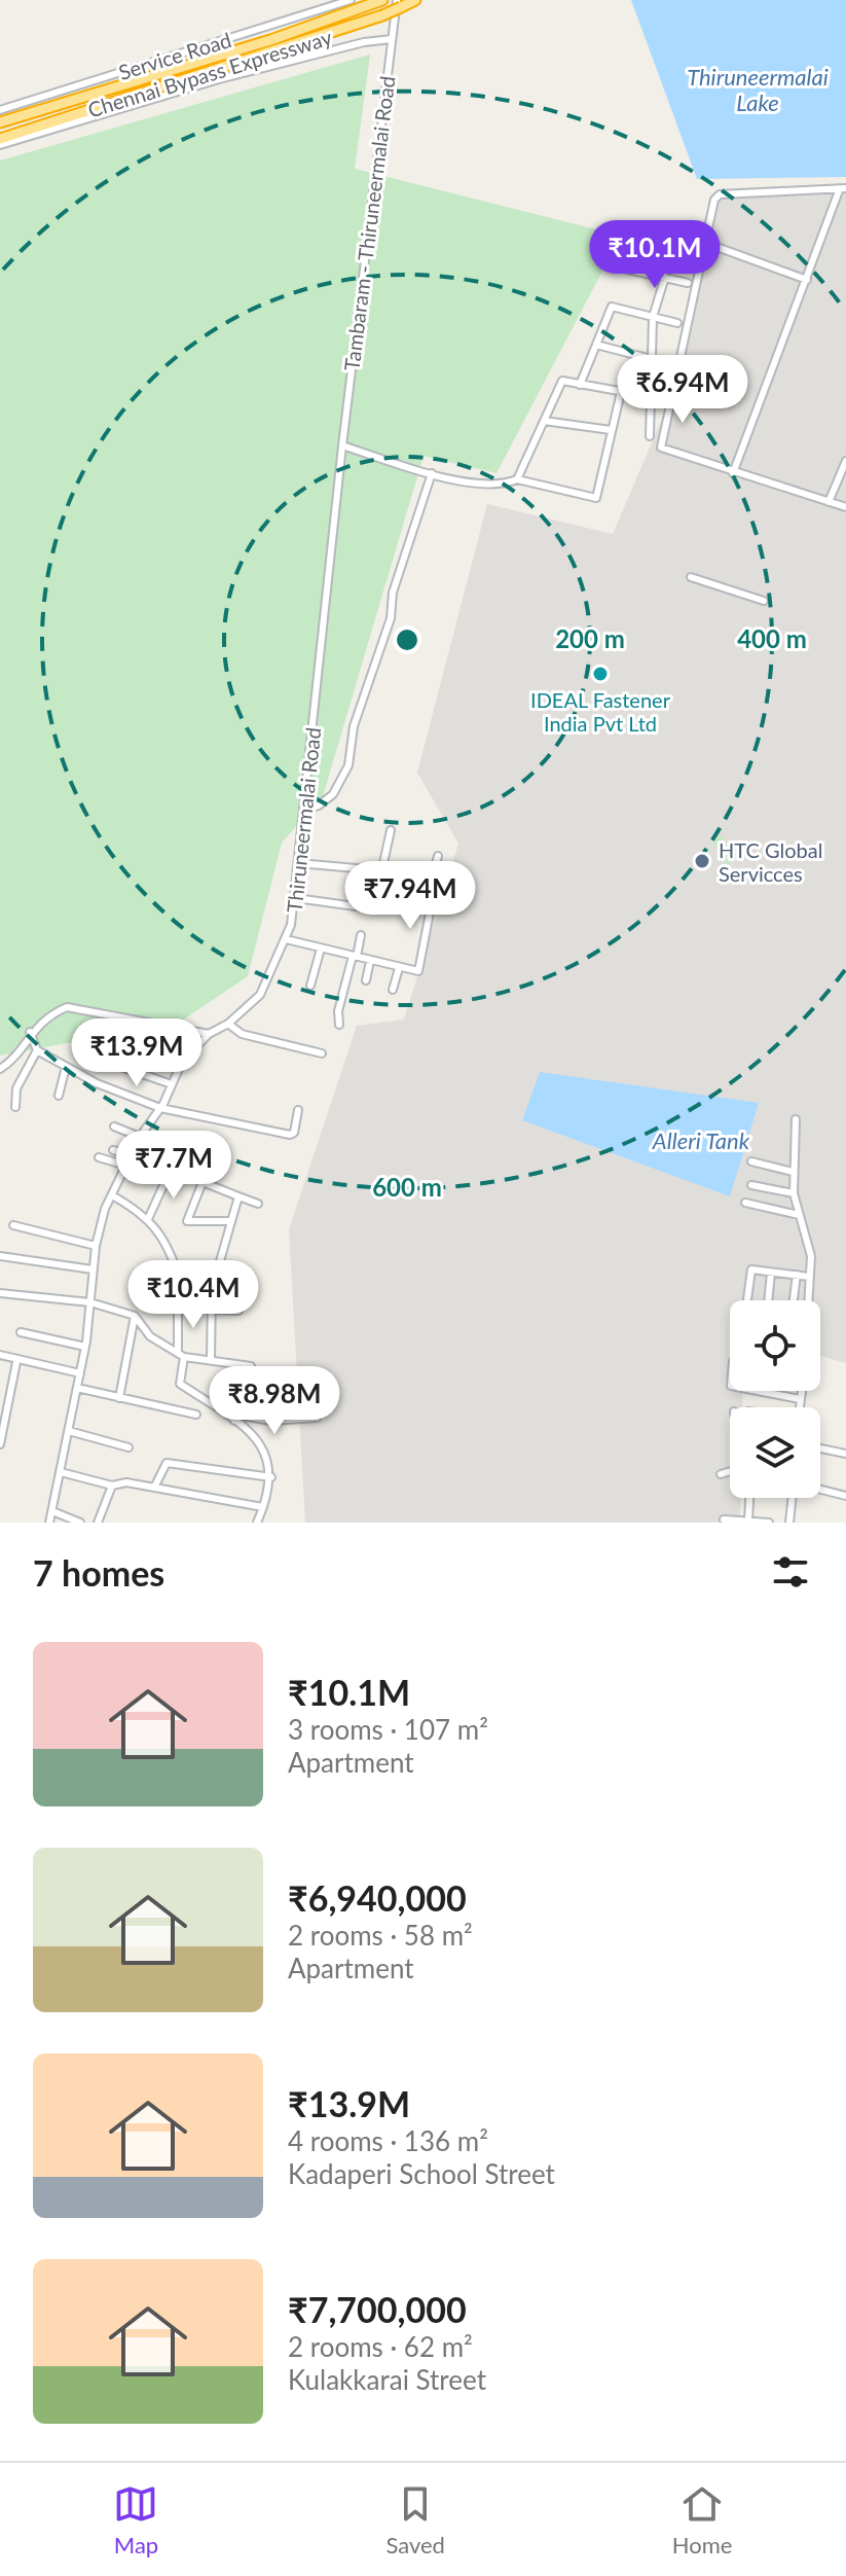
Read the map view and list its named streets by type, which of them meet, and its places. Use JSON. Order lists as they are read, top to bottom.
{
  "streets": {
    "highway": ["Chennai Bypass Expressway"],
    "street": ["Service Road", "Tambaram - Thiruneermalai Road", "Thiruneermalai Road"]
  },
  "crossings": [
    ["Chennai Bypass Expressway", "Tambaram - Thiruneermalai Road"],
    ["Tambaram - Thiruneermalai Road", "Thiruneermalai Road"]
  ],
  "water": ["Thiruneermalai Lake", "Alleri Tank"],
  "places": ["IDEAL Fastener India Pvt Ltd", "HTC Global Servicces"],
  "page": {
    "price": [
      "₹10.1M",
      "₹6.94M",
      "₹7.94M",
      "₹13.9M",
      "₹7.7M",
      "₹10.4M",
      "₹8.98M"
    ],
    "heading": "7 homes",
    "list": [
      {
        "name": "₹10.1M",
        "note": "3 rooms · 107 m² · Apartment"
      },
      {
        "name": "₹6,940,000",
        "note": "2 rooms · 58 m² · Apartment"
      },
      {
        "name": "₹13.9M",
        "note": "4 rooms · 136 m² · Kadaperi School Street"
      },
      {
        "name": "₹7,700,000",
        "note": "2 rooms · 62 m² · Kulakkarai Street"
      }
    ],
    "tabs": ["Map", "Saved", "Home"]
  },
  "rings": ["200 m", "400 m", "600 m"]
}
